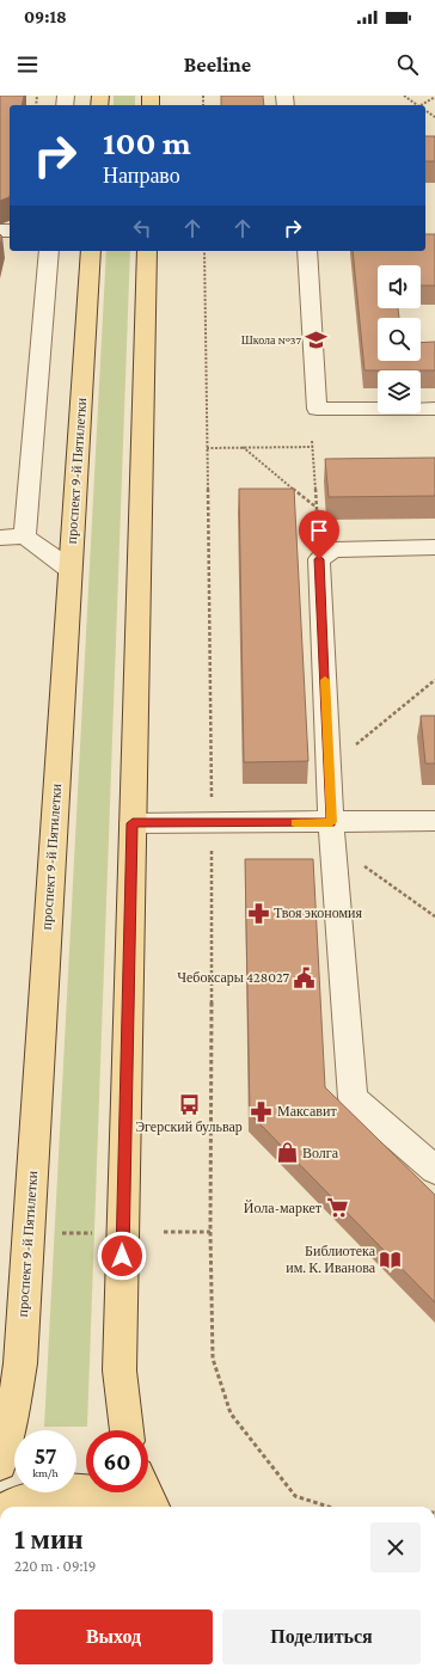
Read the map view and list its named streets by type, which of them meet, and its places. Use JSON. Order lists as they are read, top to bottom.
{
  "streets": {
    "main road": ["проспект 9-й Пятилетки"]
  },
  "places": {
    "school or university": ["Школа №37"],
    "pharmacy": ["Твоя экономия", "Максавит"],
    "public building": ["Чебоксары 428027"],
    "bus stop": ["Эгерский бульвар"],
    "shop": ["Волга"],
    "supermarket": ["Йола-маркет"],
    "library": ["Библиотека им. К. Иванова"]
  },
  "page": {
    "status": "09:18",
    "header": "Beeline",
    "turn": ["100 m", "Направо"],
    "speed": "57 km/h",
    "limit": "60",
    "heading": ["1 мин", "220 m · 09:19"],
    "buttons": ["Выход", "Поделиться"]
  }
}
